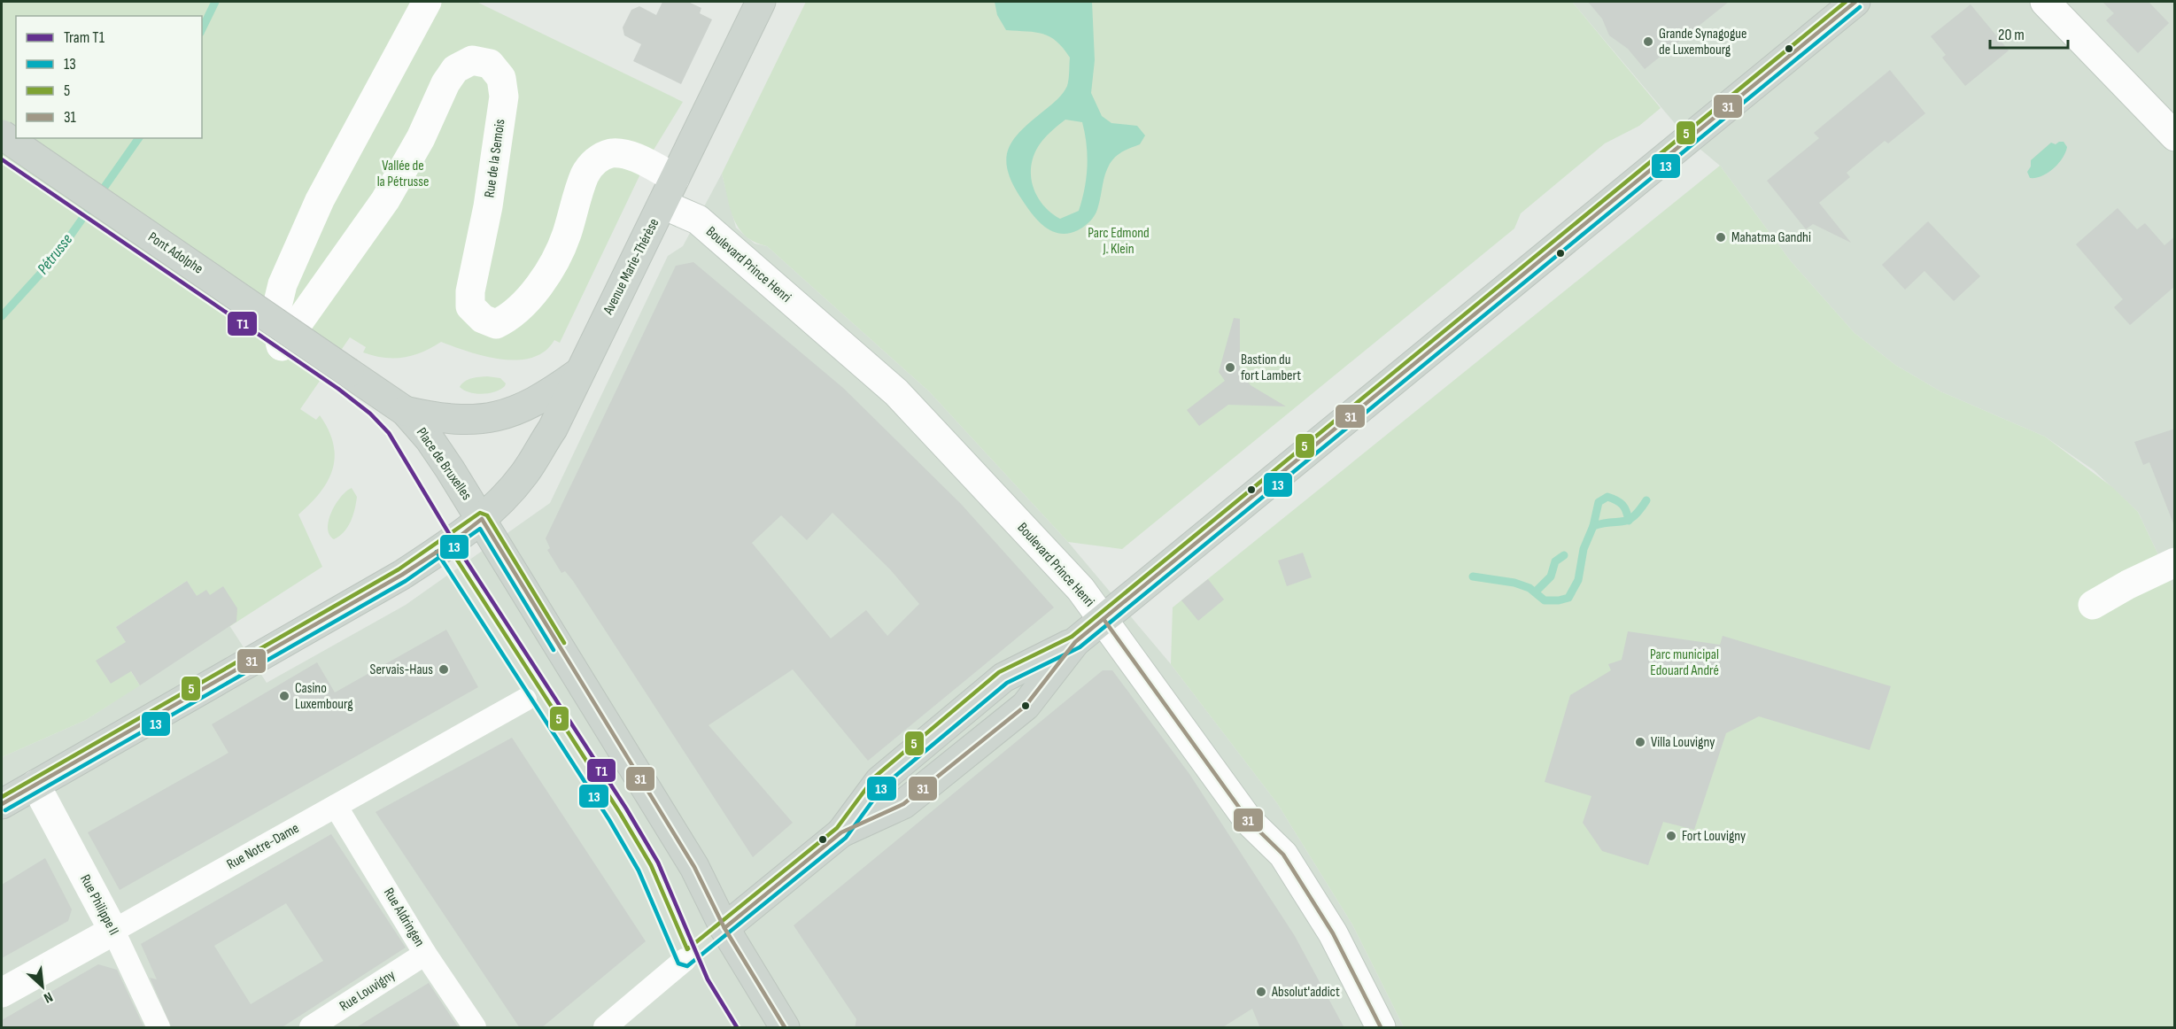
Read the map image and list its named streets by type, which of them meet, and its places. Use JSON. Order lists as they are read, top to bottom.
{
  "streets": {
    "main road": ["Pont Adolphe", "Avenue Marie-Thérèse", "Place de Bruxelles"],
    "street": [
      "Rue de la Semois",
      "Boulevard Prince Henri",
      "Rue Notre-Dame",
      "Rue Philippe II",
      "Rue Aldringen",
      "Rue Louvigny"
    ]
  },
  "crossings": [
    ["Rue de la Semois", "Avenue Marie-Thérèse"],
    ["Pont Adolphe", "Place de Bruxelles"],
    ["Boulevard Prince Henri", "Avenue Marie-Thérèse"],
    ["Avenue Marie-Thérèse", "Place de Bruxelles"],
    ["Avenue Marie-Thérèse", "Rue Philippe II"],
    ["Rue Notre-Dame", "Rue Philippe II"],
    ["Rue Notre-Dame", "Rue Aldringen"],
    ["Rue Aldringen", "Rue Louvigny"]
  ],
  "water": ["Pétrusse"],
  "parks": ["Vallée de la Pétrusse", "Parc Edmond J. Klein", "Parc municipal Edouard André"],
  "places": [
    "Grande Synagogue de Luxembourg",
    "Mahatma Gandhi",
    "Bastion du fort Lambert",
    "Servais-Haus",
    "Casino Luxembourg",
    "Villa Louvigny",
    "Fort Louvigny",
    "Absolut'addict"
  ],
  "lines": [
    "transit line 5",
    "transit line 31",
    "transit line 13",
    "tram line T1"
  ],
  "legend": [
    "Tram T1",
    "13",
    "5",
    "31"
  ],
  "scale_bar": "20 m",
  "north": "bottom right"
}
